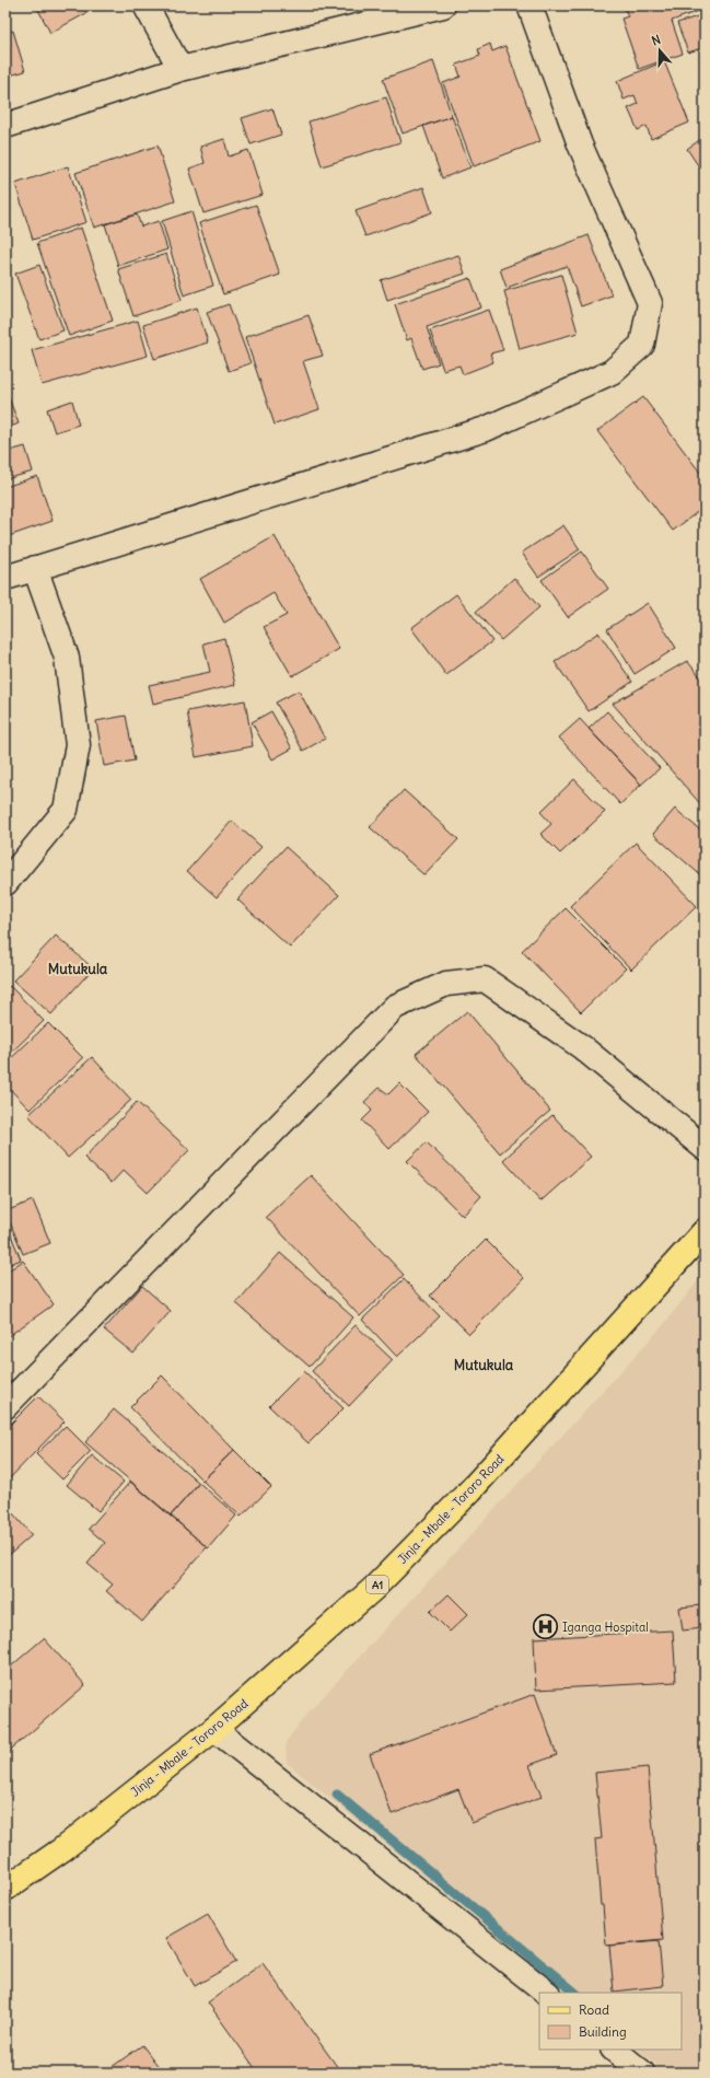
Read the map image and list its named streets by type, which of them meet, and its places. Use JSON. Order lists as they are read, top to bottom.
{
  "streets": {
    "main road": ["Jinja - Mbale - Tororo Road", "A1"]
  },
  "districts": ["Mutukula", "Mutukula"],
  "places": {
    "hospital": ["Iganga Hospital"]
  },
  "legend": ["Road", "Building"],
  "north": "top"
}
